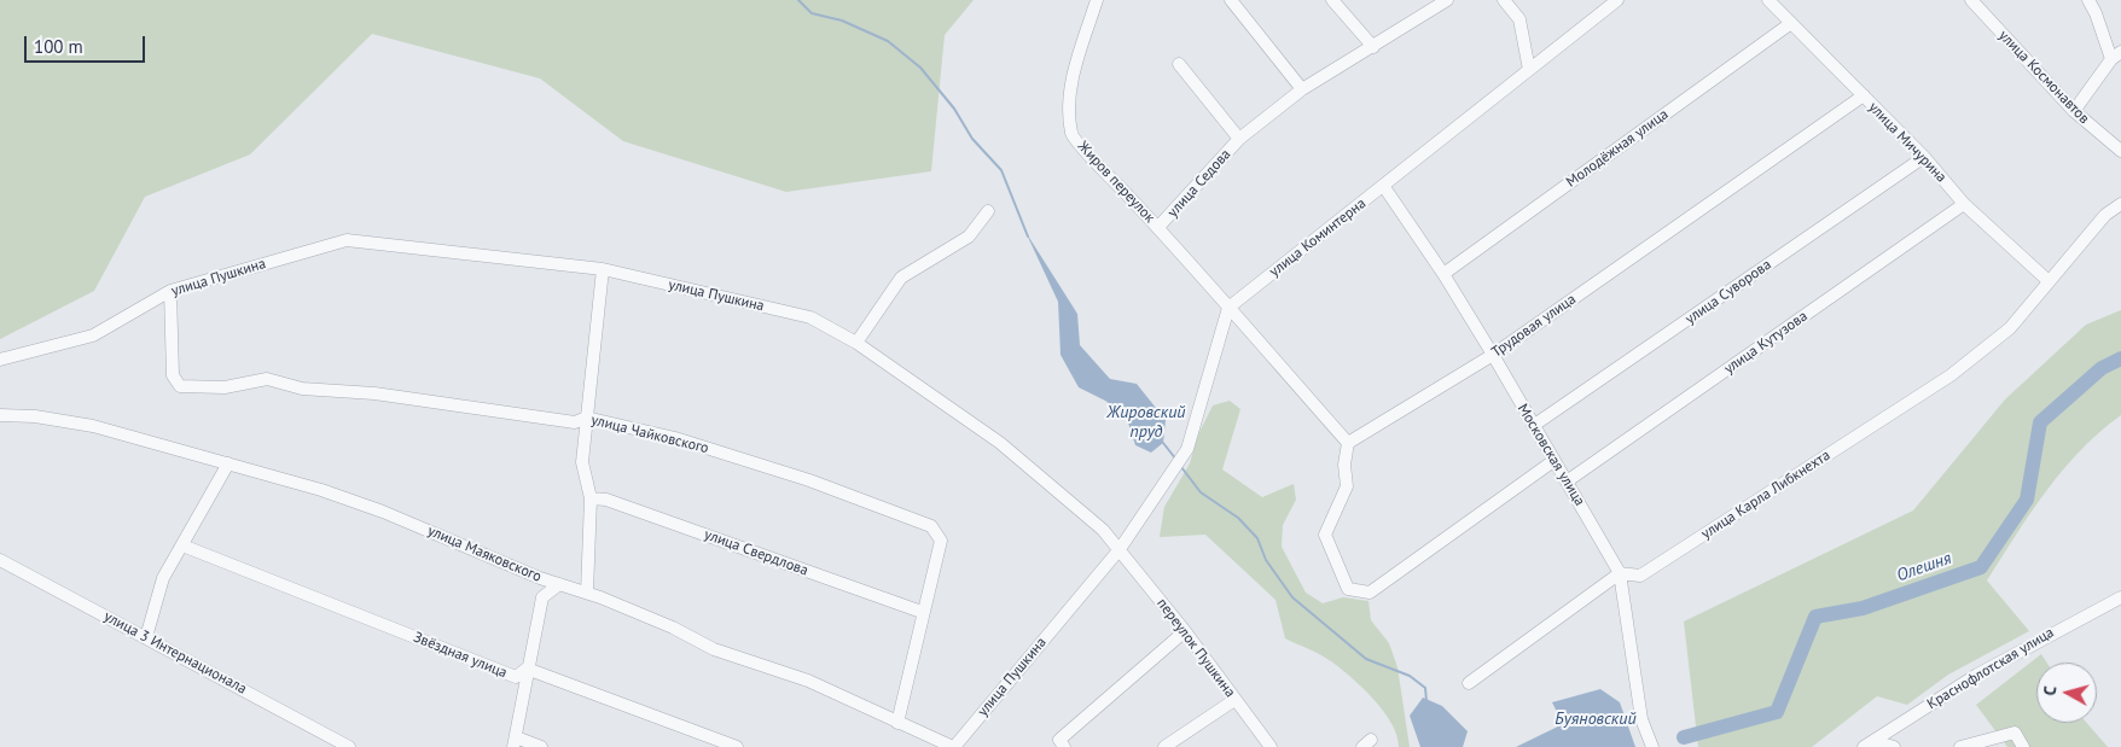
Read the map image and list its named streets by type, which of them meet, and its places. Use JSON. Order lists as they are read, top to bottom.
{
  "streets": {
    "street": [
      "улица Космонавтов",
      "улица Мичурина",
      "Молодёжная улица",
      "Жиров переулок",
      "улица Седова",
      "улица Коминтерна",
      "улица Пушкина",
      "улица Суворова",
      "Трудовая улица",
      "улица Кутузова",
      "улица Чайковского",
      "Московская улица",
      "улица Карла Либкнехта",
      "улица Свердлова",
      "улица Маяковского",
      "переулок Пушкина",
      "улица 3 Интернационала",
      "Звёздная улица",
      "Краснофлотская улица"
    ]
  },
  "crossings": [
    ["улица Мичурина", "Молодёжная улица"],
    ["улица Мичурина", "улица Суворова"],
    ["улица Мичурина", "Трудовая улица"],
    ["улица Мичурина", "улица Кутузова"],
    ["улица Мичурина", "улица Карла Либкнехта"],
    ["Молодёжная улица", "Московская улица"],
    ["Жиров переулок", "улица Седова"],
    ["Жиров переулок", "улица Коминтерна"],
    ["улица Коминтерна", "Московская улица"],
    ["улица Пушкина", "улица Чайковского"],
    ["улица Пушкина", "улица Маяковского"],
    ["улица Пушкина", "переулок Пушкина"],
    ["улица Суворова", "Московская улица"],
    ["Трудовая улица", "Московская улица"],
    ["улица Кутузова", "Московская улица"],
    ["улица Чайковского", "улица Свердлова"],
    ["улица Чайковского", "улица Маяковского"]
  ],
  "water": ["Жировский пруд", "Олешня", "Буяновский"],
  "scale_bar": "100 m",
  "north": "left"
}
